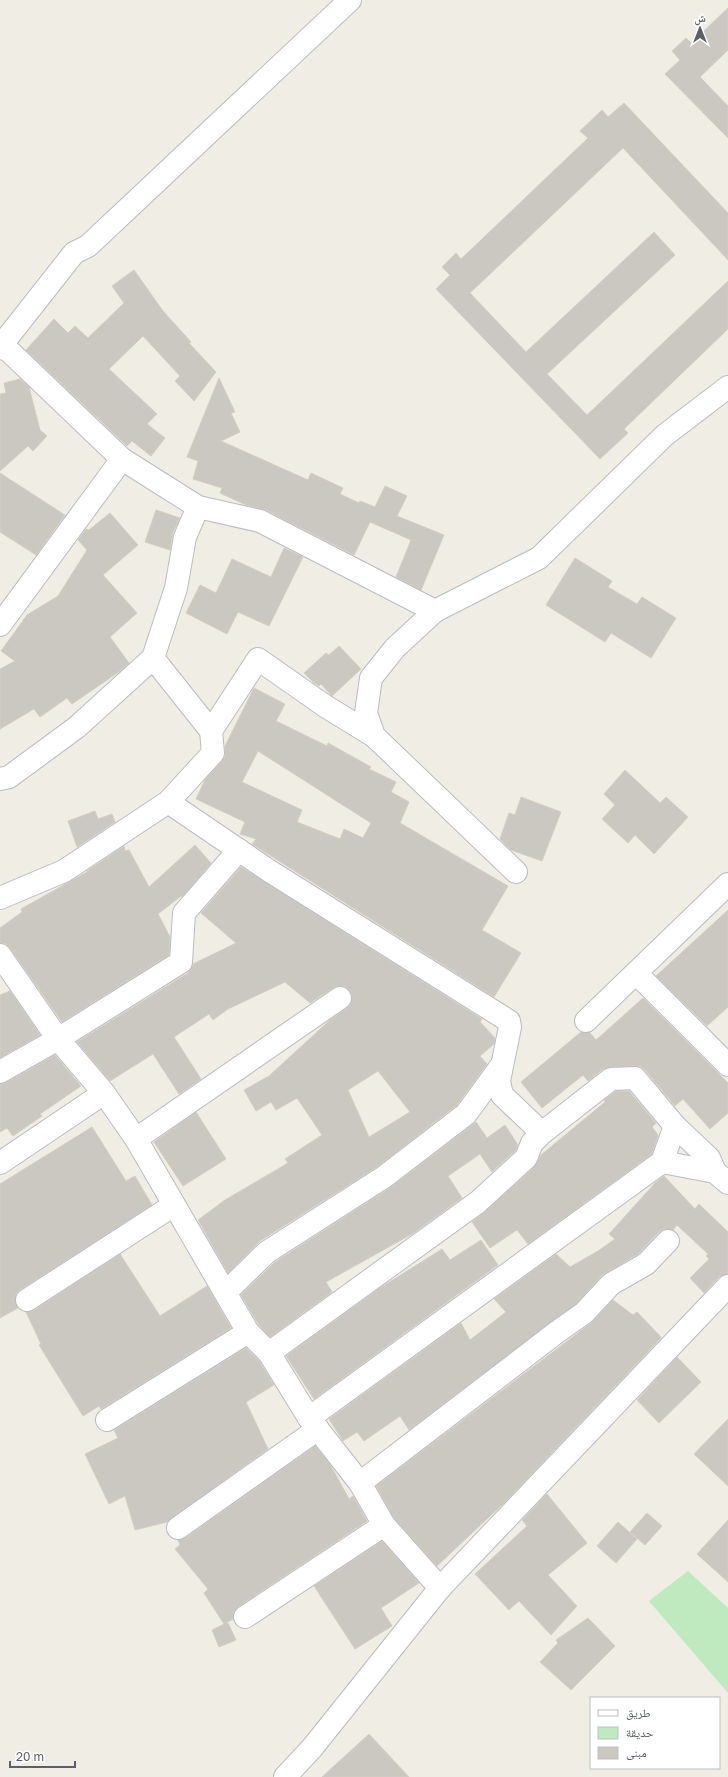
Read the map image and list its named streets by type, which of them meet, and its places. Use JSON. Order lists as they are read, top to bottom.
{
  "legend": ["طريق", "حديقة", "مبنى"],
  "scale_bar": "20 m",
  "north": "top"
}
